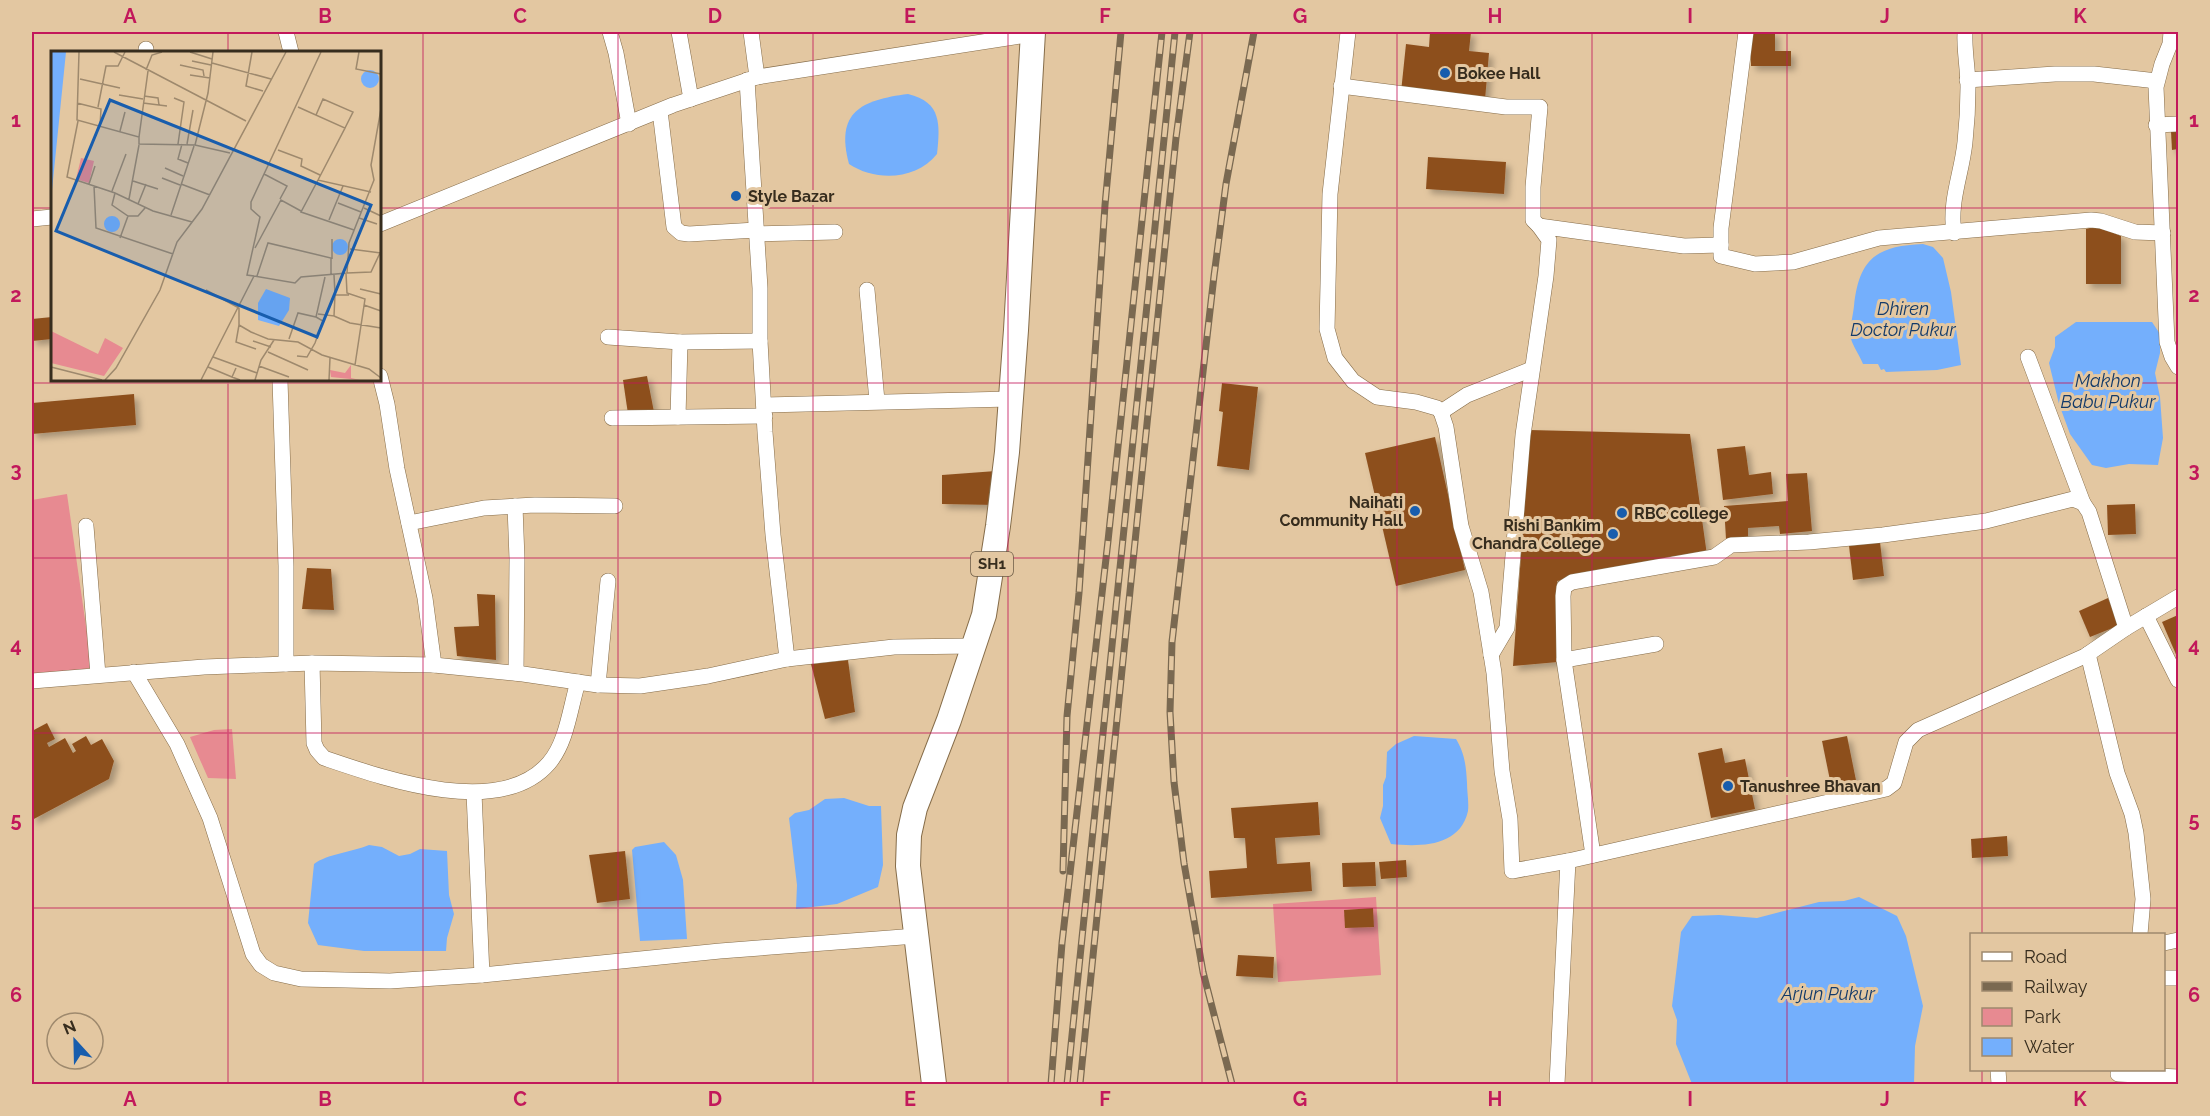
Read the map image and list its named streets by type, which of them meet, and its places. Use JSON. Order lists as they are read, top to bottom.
{
  "streets": {
    "main road": ["SH1"]
  },
  "water": ["Dhiren Doctor Pukur", "Makhon Babu Pukur", "Arjun Pukur"],
  "places": [
    "Bokee Hall",
    "Style Bazar",
    "Naihati Community Hall",
    "RBC college",
    "Rishi Bankim Chandra College",
    "Tanushree Bhavan"
  ],
  "legend": [
    "Road",
    "Railway",
    "Park",
    "Water"
  ],
  "north": "top",
  "grid": {
    "columns": [
      "A",
      "B",
      "C",
      "D",
      "E",
      "F",
      "G",
      "H",
      "I",
      "J",
      "K"
    ],
    "rows": [
      "1",
      "2",
      "3",
      "4",
      "5",
      "6"
    ]
  }
}
